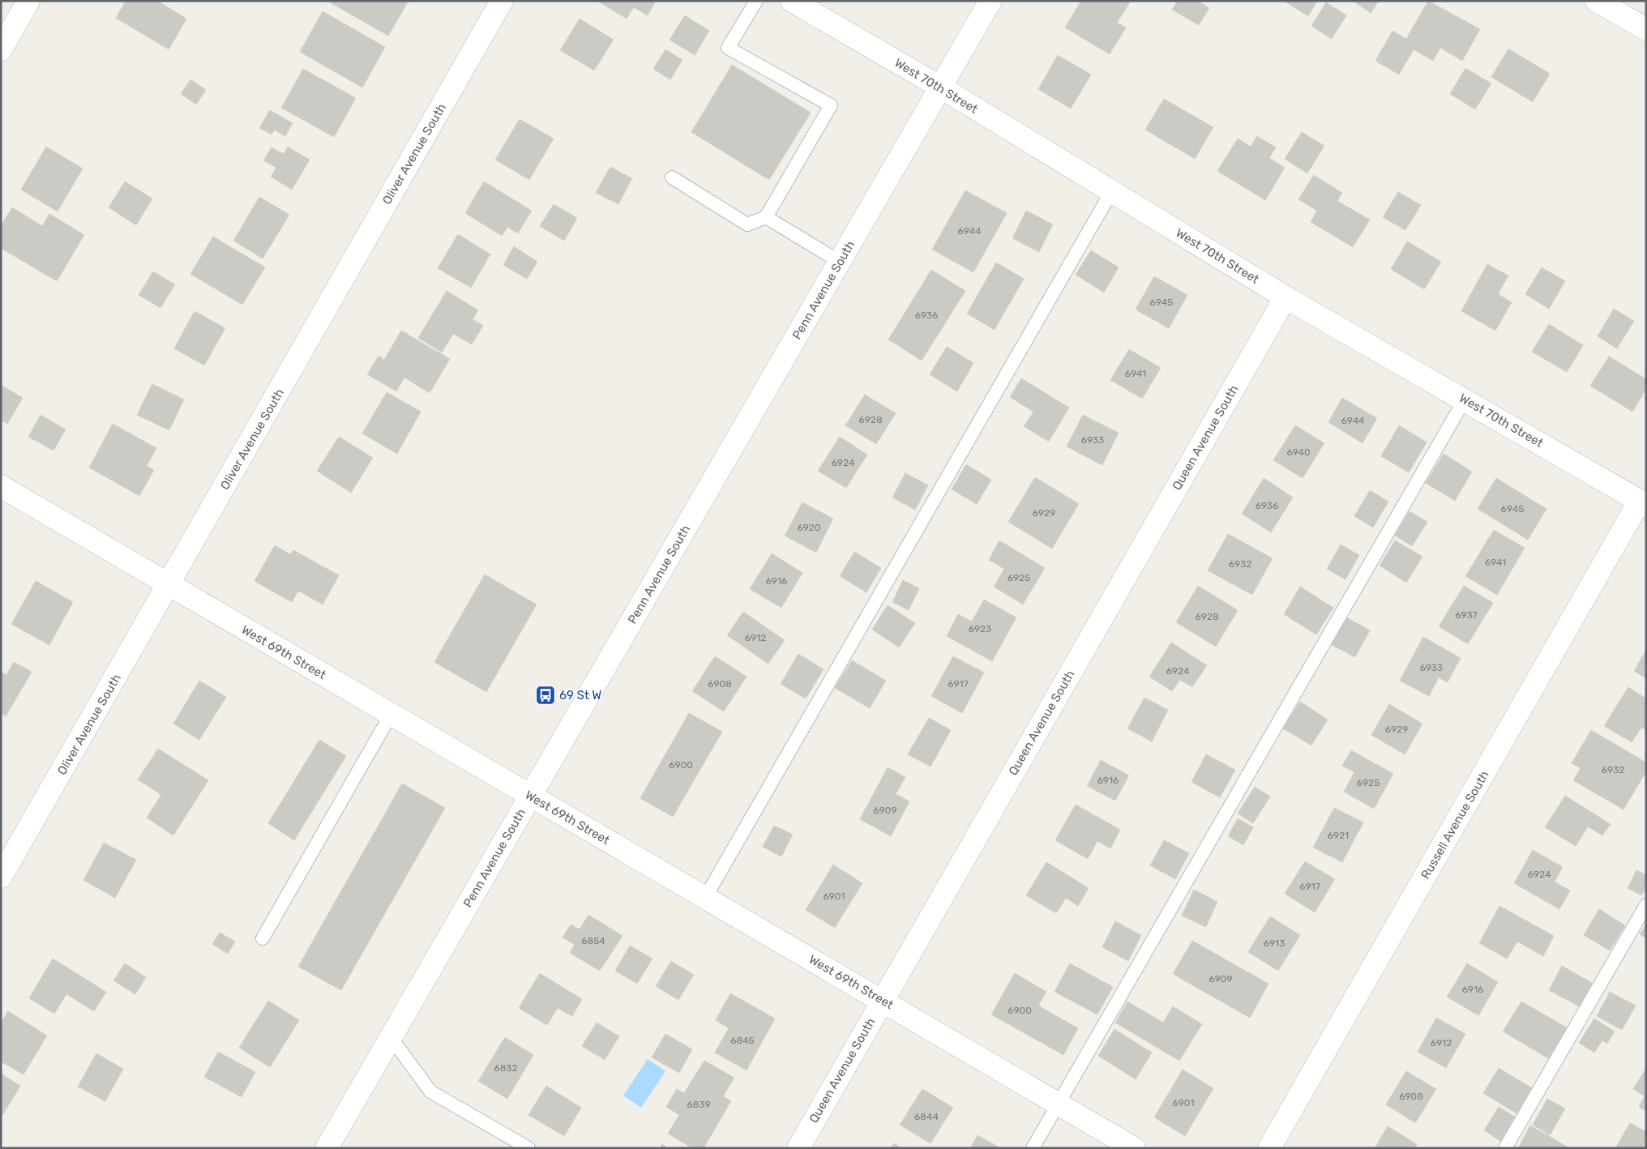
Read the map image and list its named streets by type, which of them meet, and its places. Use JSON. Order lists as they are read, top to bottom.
{
  "streets": {
    "street": [
      "West 70th Street",
      "Oliver Avenue South",
      "Penn Avenue South",
      "Queen Avenue South",
      "West 69th Street",
      "Russell Avenue South"
    ]
  },
  "crossings": [
    ["West 70th Street", "Penn Avenue South"],
    ["West 70th Street", "Queen Avenue South"],
    ["West 70th Street", "Russell Avenue South"],
    ["Oliver Avenue South", "West 69th Street"],
    ["Penn Avenue South", "West 69th Street"],
    ["Queen Avenue South", "West 69th Street"]
  ],
  "places": {
    "bus stop": ["69 St W"]
  },
  "house_numbers": [
    "6944",
    "6945",
    "6936",
    "6941",
    "6928",
    "6944",
    "6933",
    "6940",
    "6924",
    "6936",
    "6945",
    "6929",
    "6920",
    "6941",
    "6932",
    "6925",
    "6916",
    "6937",
    "6928",
    "6923",
    "6912",
    "6933",
    "6924",
    "6908",
    "6917",
    "6929",
    "6900",
    "6932",
    "6916",
    "6925",
    "6909",
    "6921",
    "6924",
    "6917",
    "6901",
    "6854",
    "6913",
    "6909",
    "6916",
    "6900",
    "6845",
    "6912",
    "6832",
    "6908",
    "6901",
    "6839",
    "6844"
  ]
}
